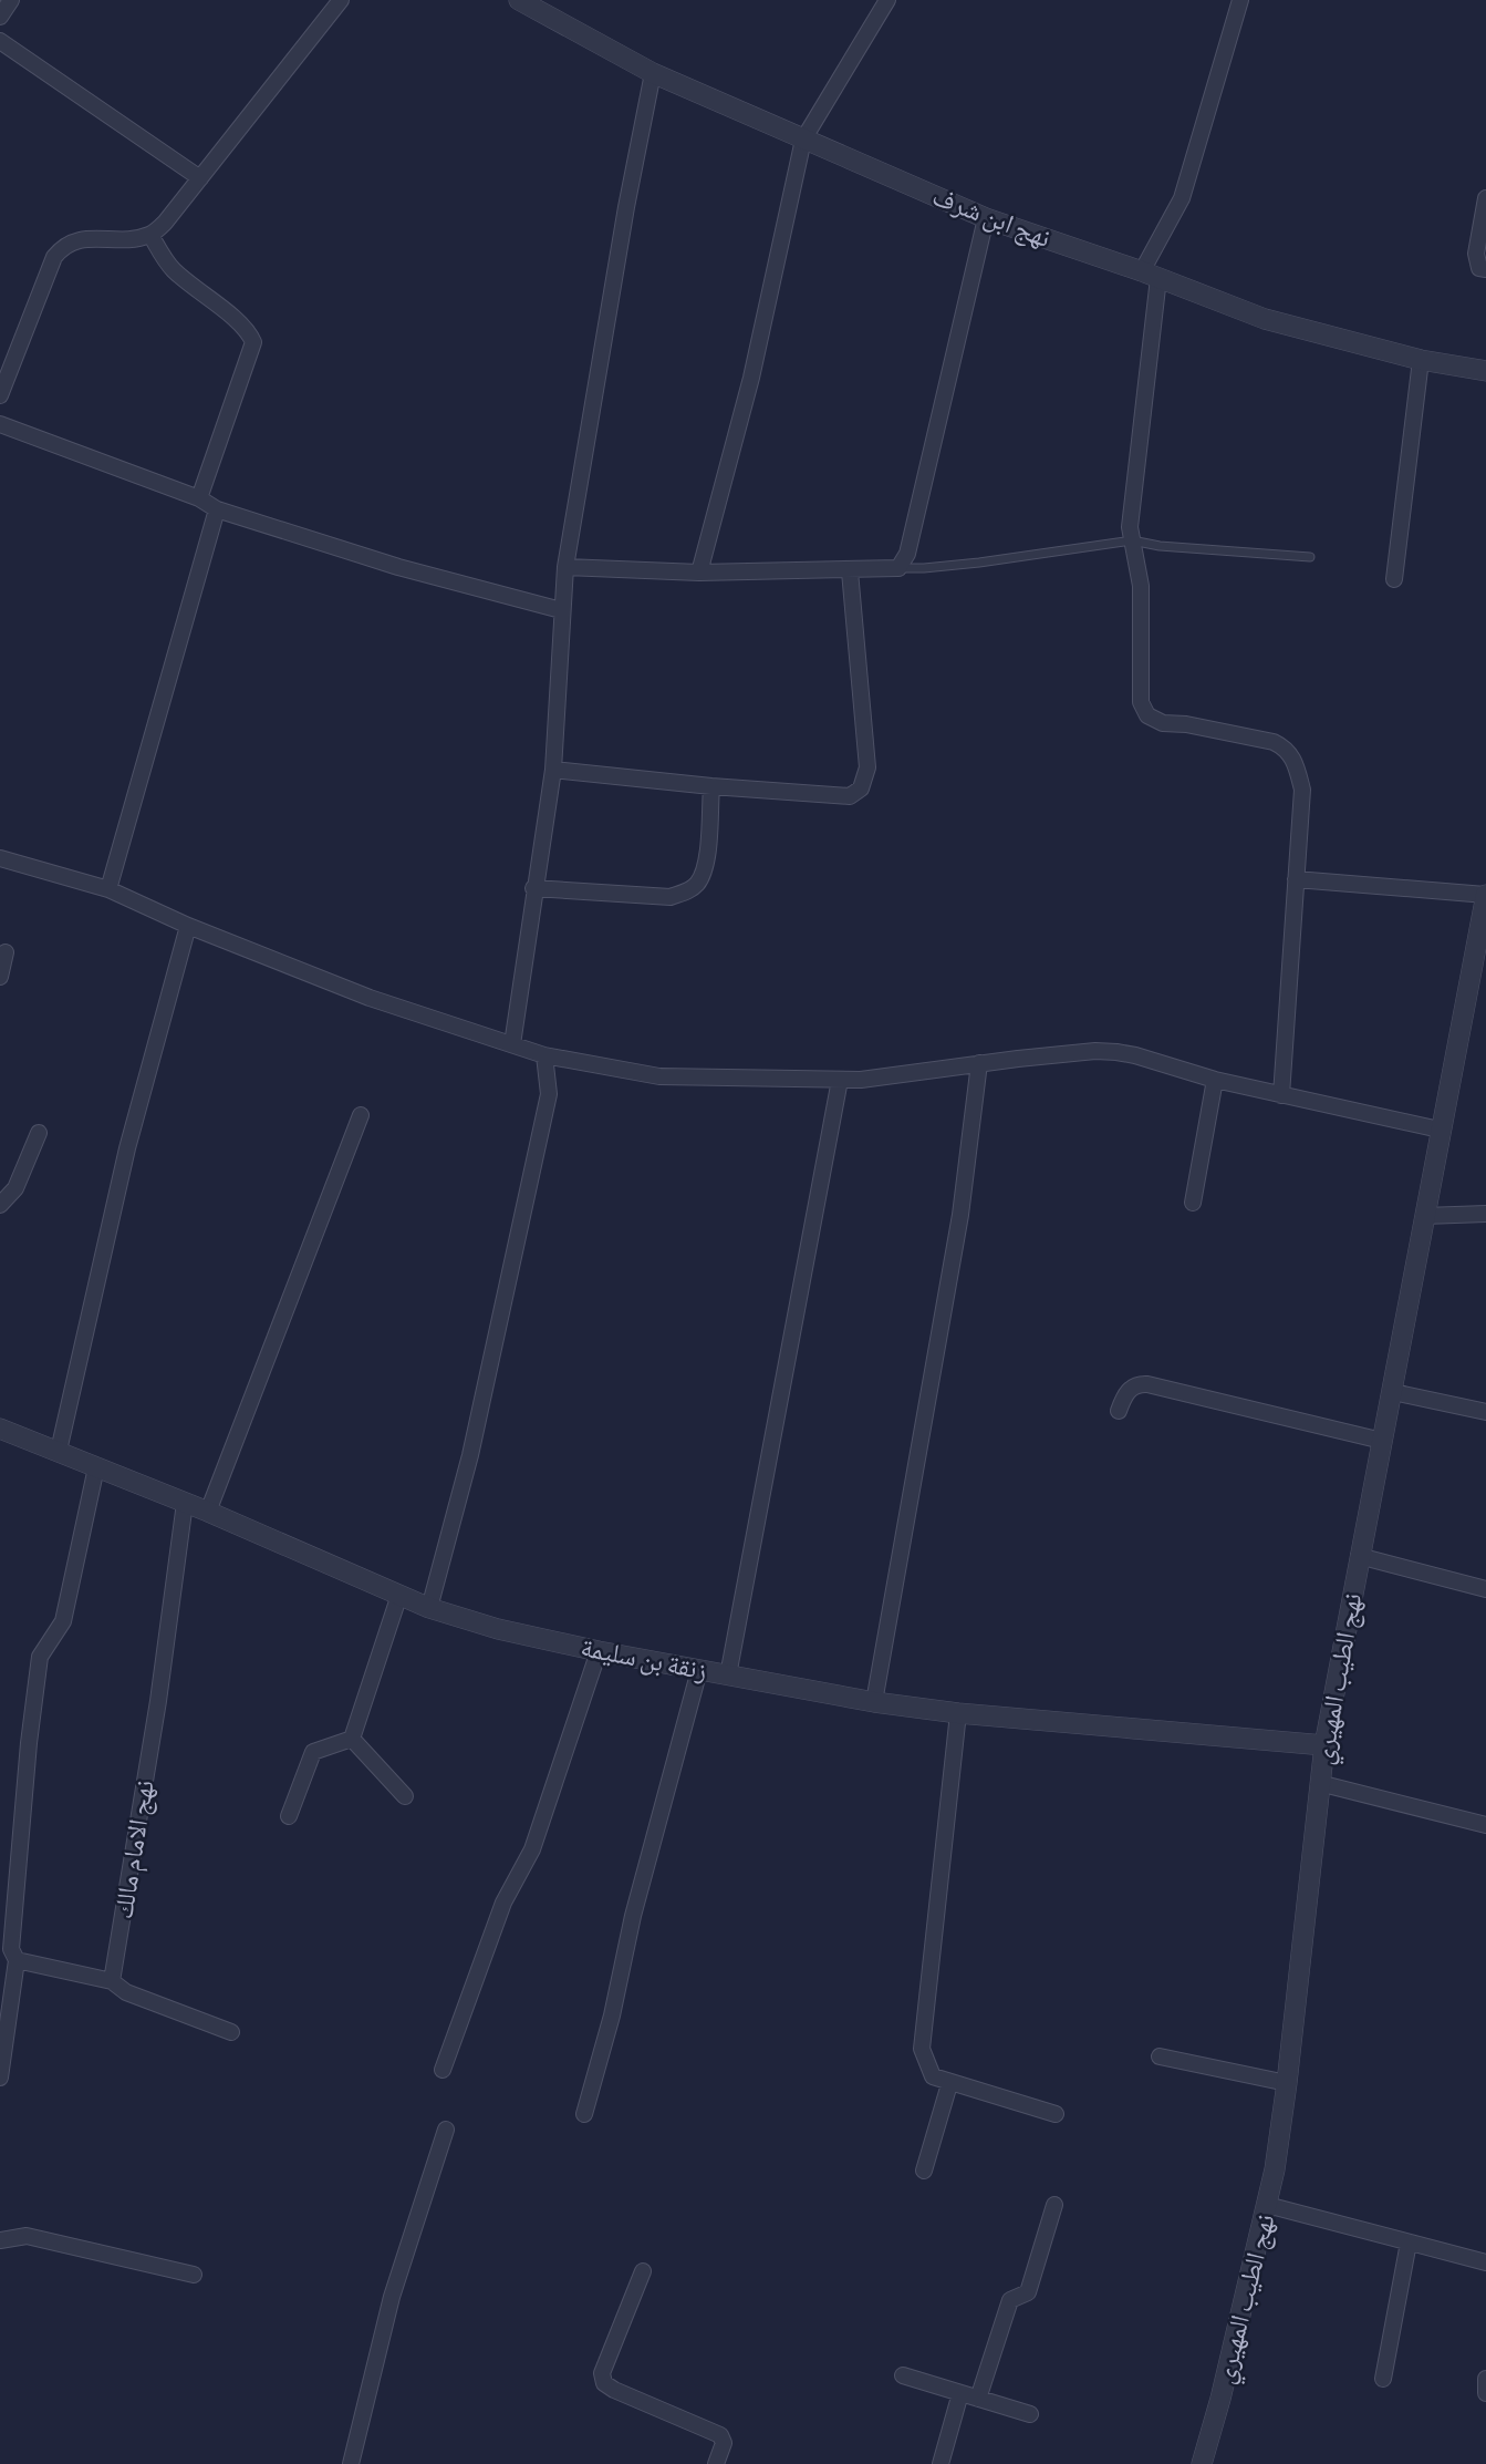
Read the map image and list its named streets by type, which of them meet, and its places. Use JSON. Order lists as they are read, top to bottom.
{
  "streets": {
    "street": [
      "نهج ابن شرف",
      "زنقة بن سليمة",
      "نهج الطيب المهيري",
      "نهج الامام مالك"
    ]
  },
  "crossings": [
    ["زنقة بن سليمة", "نهج الطيب المهيري"],
    ["زنقة بن سليمة", "نهج الامام مالك"]
  ]
}
